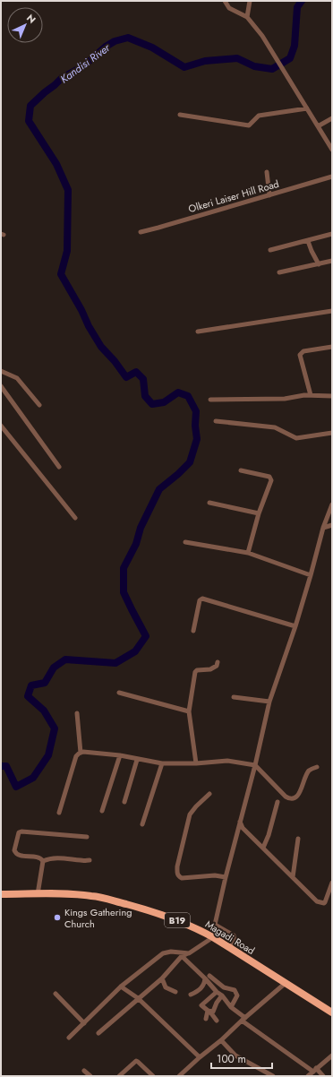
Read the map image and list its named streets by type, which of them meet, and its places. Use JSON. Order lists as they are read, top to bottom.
{
  "streets": {
    "highway": ["B19", "Magadi Road"],
    "street": ["Olkeri Laiser Hill Road"]
  },
  "water": ["Kandisi River"],
  "places": ["Kings Gathering Church"],
  "scale_bar": "100 m",
  "north": "top right"
}
